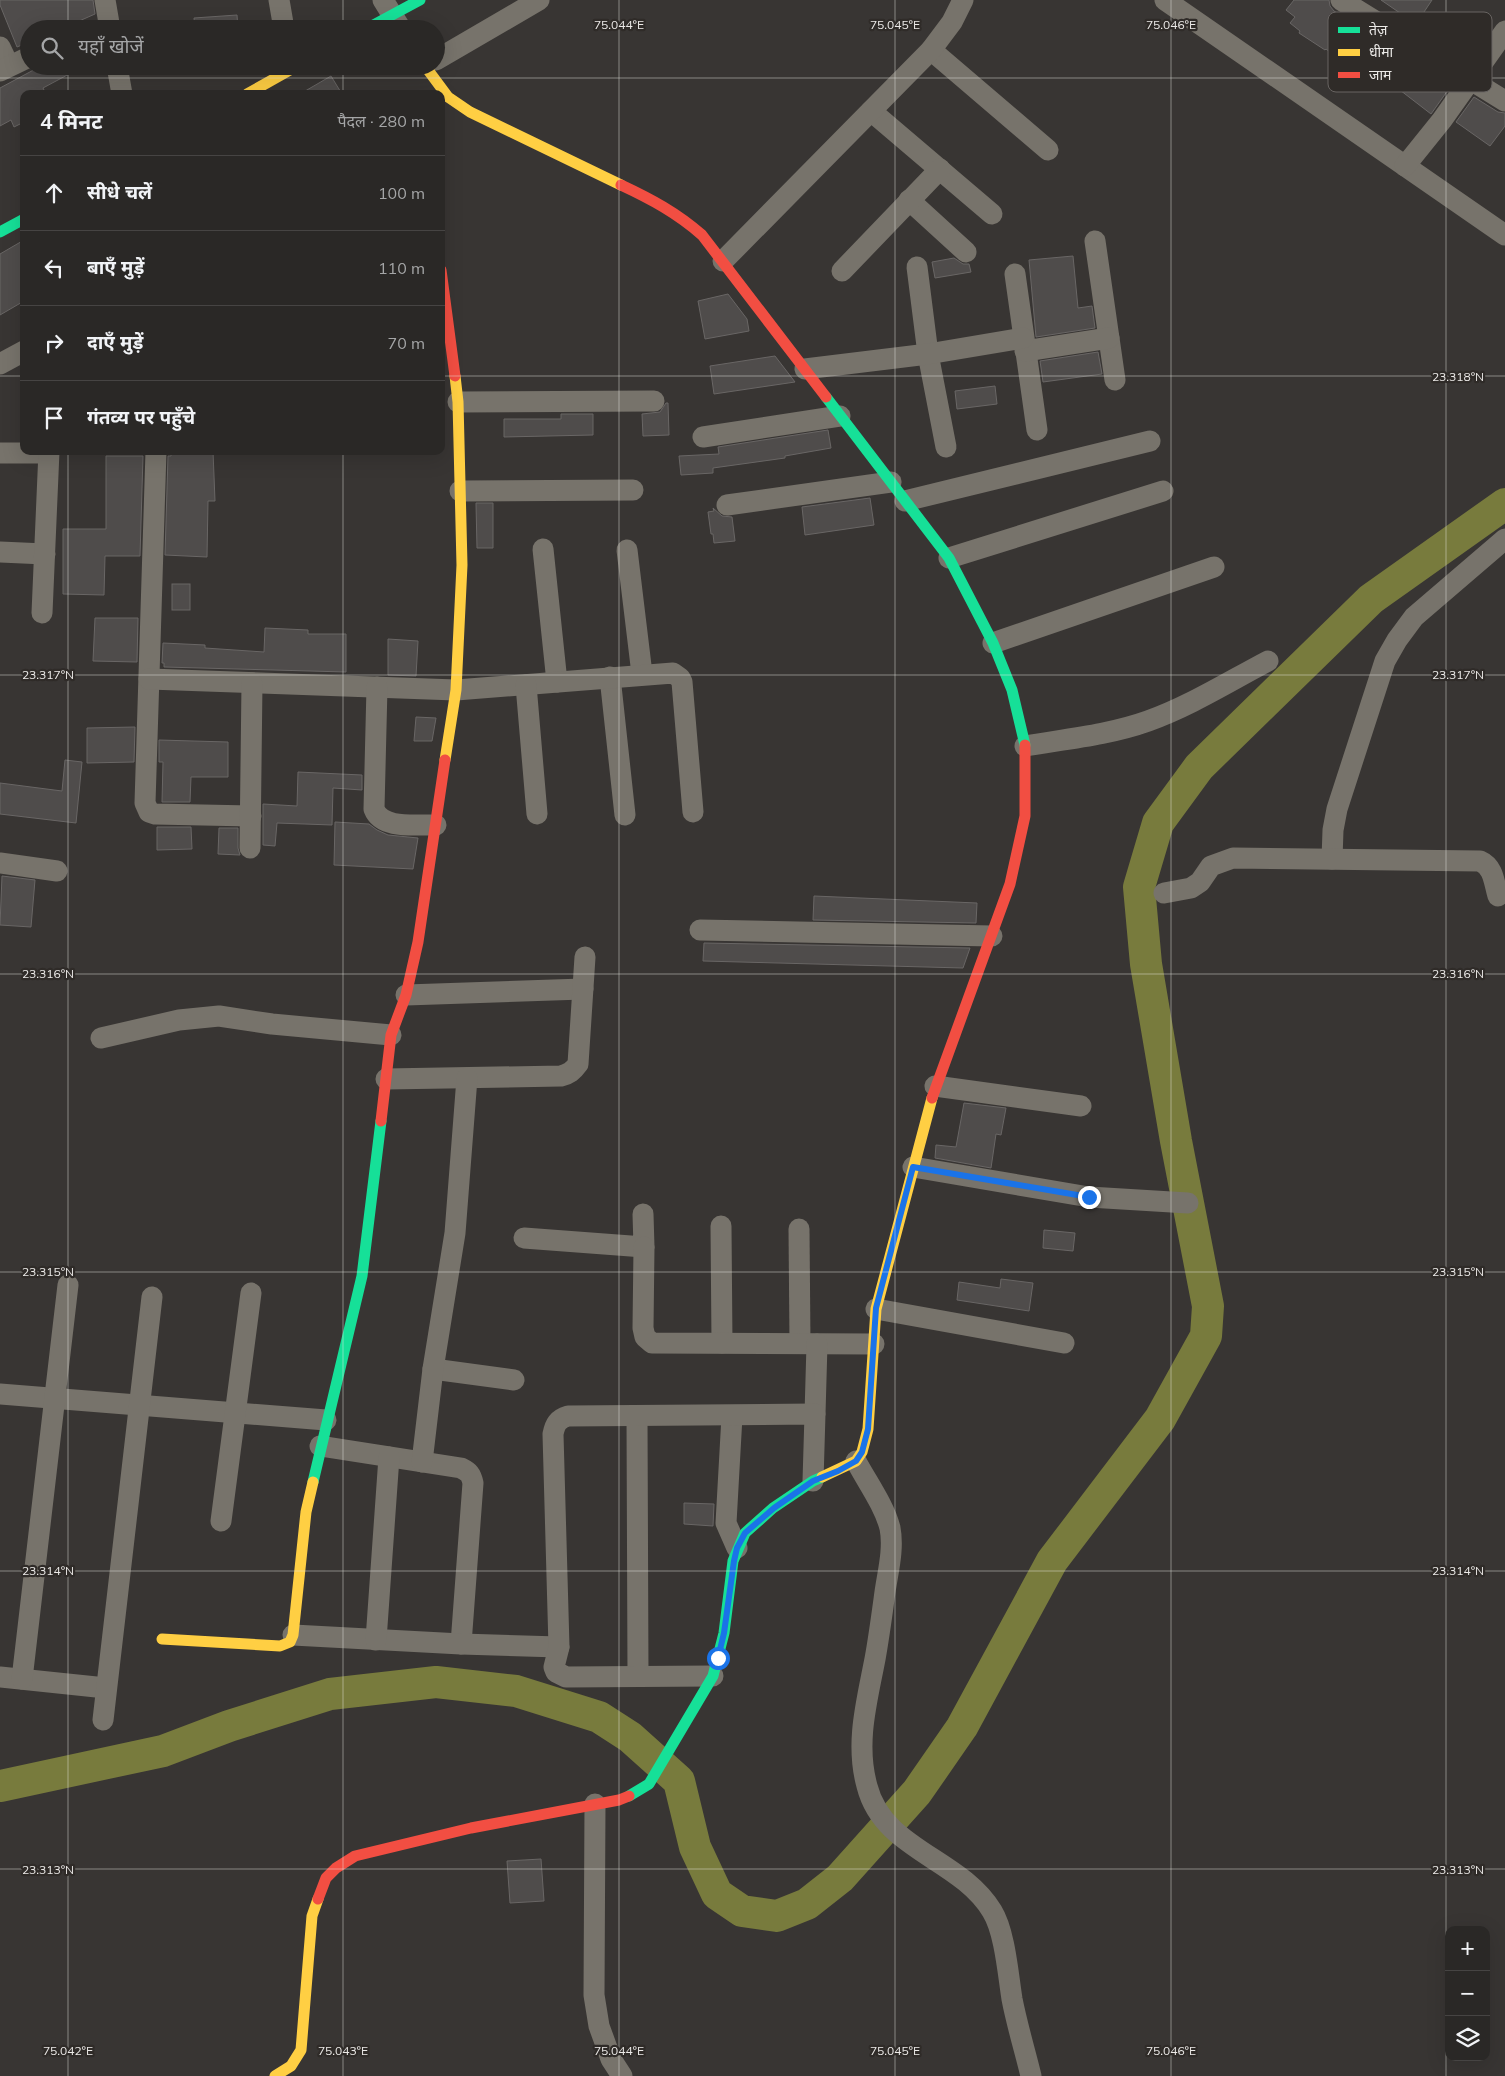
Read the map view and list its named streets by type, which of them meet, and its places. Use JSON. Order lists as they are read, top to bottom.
{
  "legend": ["तेज़", "धीमा", "जाम"],
  "page": {
    "search": "यहाँ खोजें",
    "heading": ["4 मिनट", "पैदल · 280 m"],
    "list": [
      ["सीधे चलें", "100 m"],
      ["बाएँ मुड़ें", "110 m"],
      ["दाएँ मुड़ें", "70 m"],
      "गंतव्य पर पहुँचे"
    ],
    "map_buttons": ["+", "−"]
  },
  "coordinates": [
    "75.044°E",
    "75.045°E",
    "75.046°E",
    "23.318°N",
    "23.317°N",
    "23.316°N",
    "23.315°N",
    "23.314°N",
    "23.313°N",
    "75.042°E",
    "75.043°E"
  ]
}
